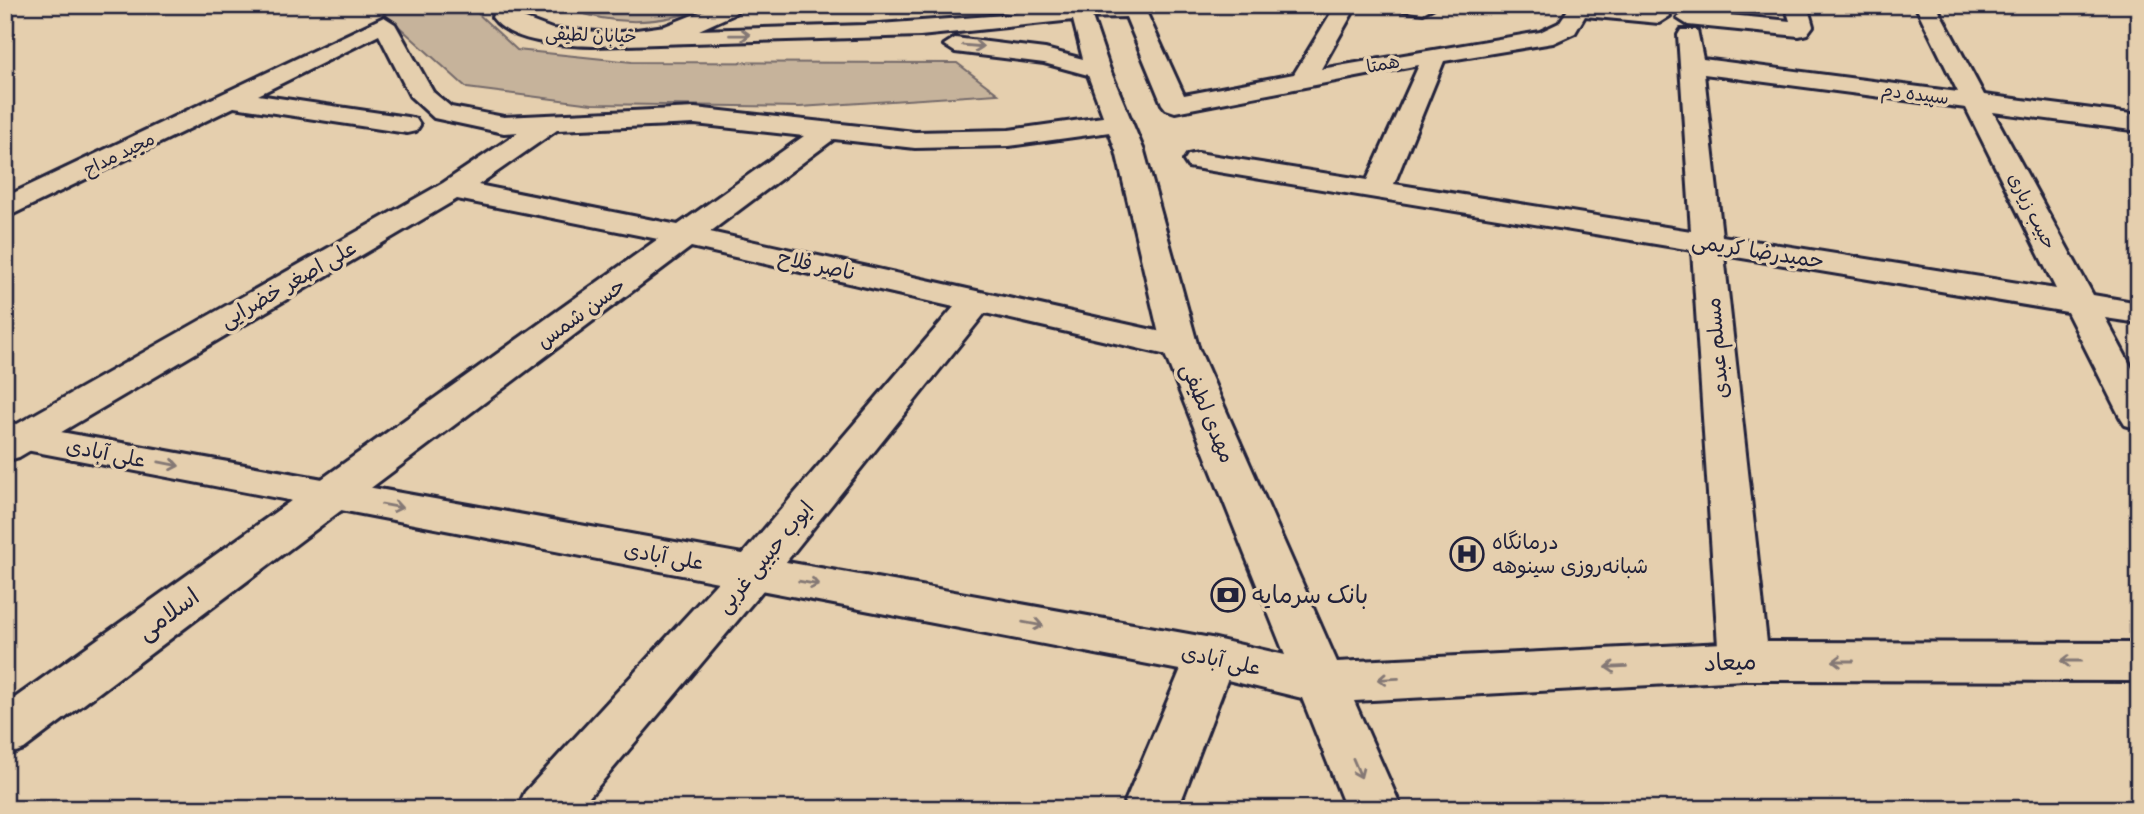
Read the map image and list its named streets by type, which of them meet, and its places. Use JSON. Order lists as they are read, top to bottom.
{
  "streets": {
    "street": [
      "خیابان لطیفی",
      "همتا",
      "سپیده دم",
      "مجید مداح",
      "حبیب زیاری",
      "حمیدرضا کریمی",
      "ناصر فلاح",
      "علی اصغر خضرایی",
      "حسن شمس",
      "مسلم عبدی",
      "مهدی لطیفی",
      "علی آبادی",
      "ایوب حبیبی غربی",
      "اسلامی",
      "میعاد"
    ]
  },
  "crossings": [
    ["سپیده دم", "حبیب زیاری"],
    ["سپیده دم", "مسلم عبدی"],
    ["مجید مداح", "علی اصغر خضرایی"],
    ["حبیب زیاری", "حمیدرضا کریمی"],
    ["حمیدرضا کریمی", "مسلم عبدی"],
    ["ناصر فلاح", "علی اصغر خضرایی"],
    ["ناصر فلاح", "حسن شمس"],
    ["ناصر فلاح", "مهدی لطیفی"],
    ["ناصر فلاح", "ایوب حبیبی غربی"],
    ["علی اصغر خضرایی", "علی آبادی"],
    ["حسن شمس", "علی آبادی"],
    ["حسن شمس", "اسلامی"],
    ["مسلم عبدی", "میعاد"],
    ["مهدی لطیفی", "علی آبادی"],
    ["مهدی لطیفی", "میعاد"],
    ["علی آبادی", "ایوب حبیبی غربی"],
    ["علی آبادی", "اسلامی"],
    ["علی آبادی", "میعاد"]
  ],
  "one_way": ["علی آبادی", "میعاد"],
  "places": {
    "hospital": ["درمانگاه شبانه‌روزی سینوهه"],
    "bank": ["بانک سرمایه"]
  }
}
